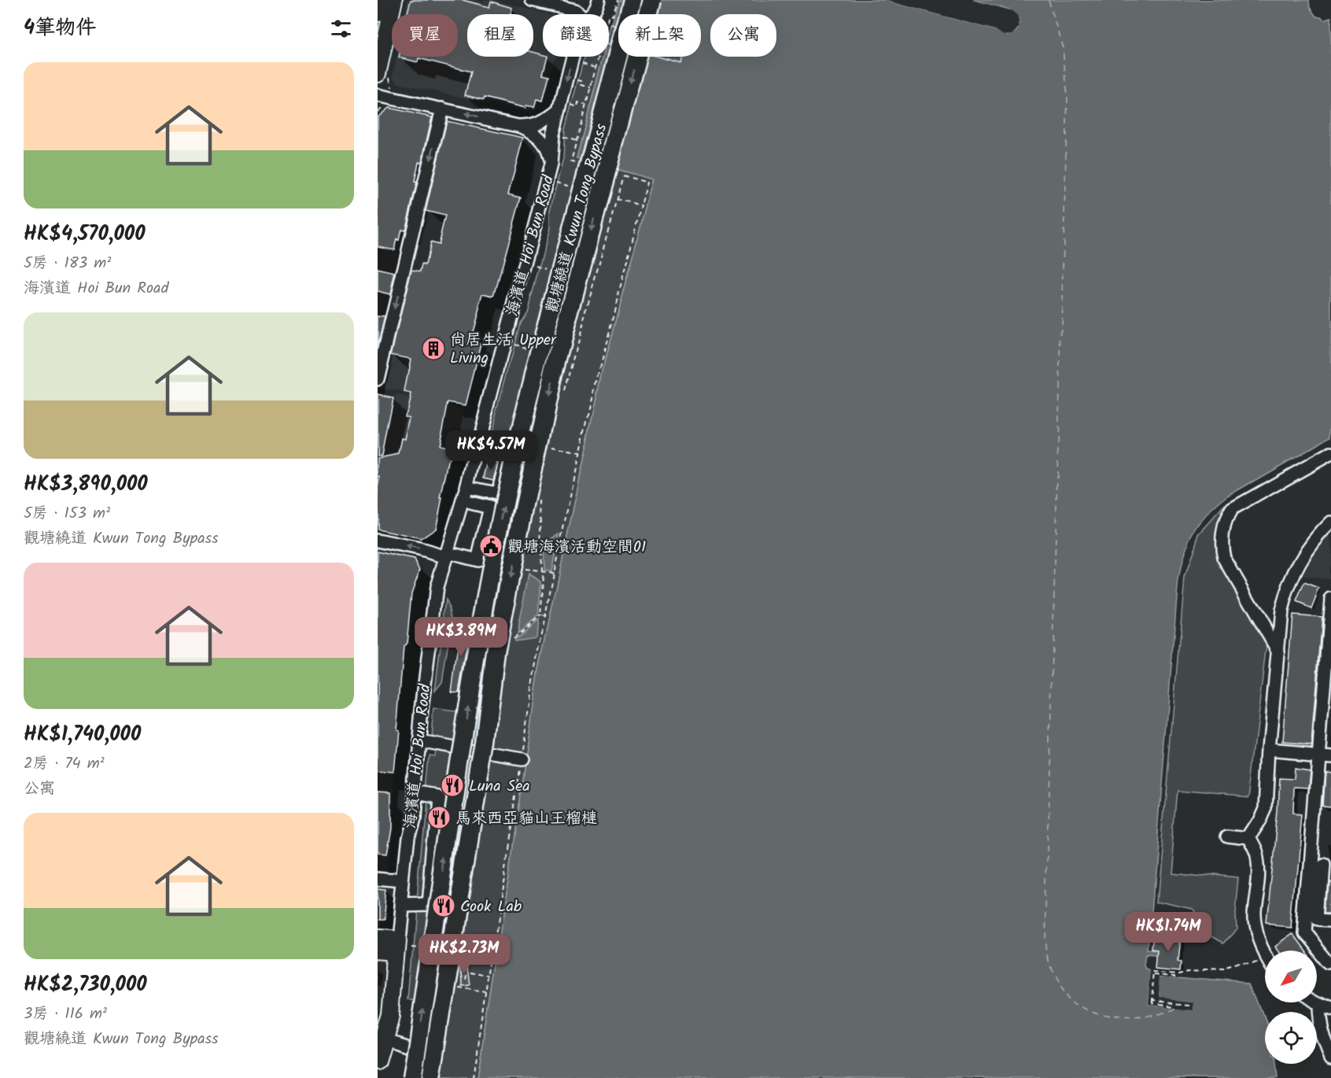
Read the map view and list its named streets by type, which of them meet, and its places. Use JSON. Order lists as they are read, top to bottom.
{
  "streets": {
    "highway": ["觀塘繞道 Kwun Tong Bypass"],
    "main road": ["海濱道 Hoi Bun Road"]
  },
  "places": {
    "building": ["尚居生活 Upper Living"],
    "public building": ["觀塘海濱活動空間01"],
    "restaurant": ["Luna Sea", "馬來西亞貓山王榴槤", "Cook Lab"]
  },
  "north": "bottom left",
  "page": {
    "heading": "4筆物件",
    "chip": [
      "買屋",
      "租屋",
      "篩選",
      "新上架",
      "公寓"
    ],
    "list": [
      {
        "name": "HK$4,570,000",
        "note": "5房 · 183 m² · 海濱道 Hoi Bun Road"
      },
      {
        "name": "HK$3,890,000",
        "note": "5房 · 153 m² · 觀塘繞道 Kwun Tong Bypass"
      },
      {
        "name": "HK$1,740,000",
        "note": "2房 · 74 m² · 公寓"
      },
      {
        "name": "HK$2,730,000",
        "note": "3房 · 116 m² · 觀塘繞道 Kwun Tong Bypass"
      }
    ],
    "price": [
      "HK$4.57M",
      "HK$3.89M",
      "HK$1.74M",
      "HK$2.73M"
    ]
  }
}
